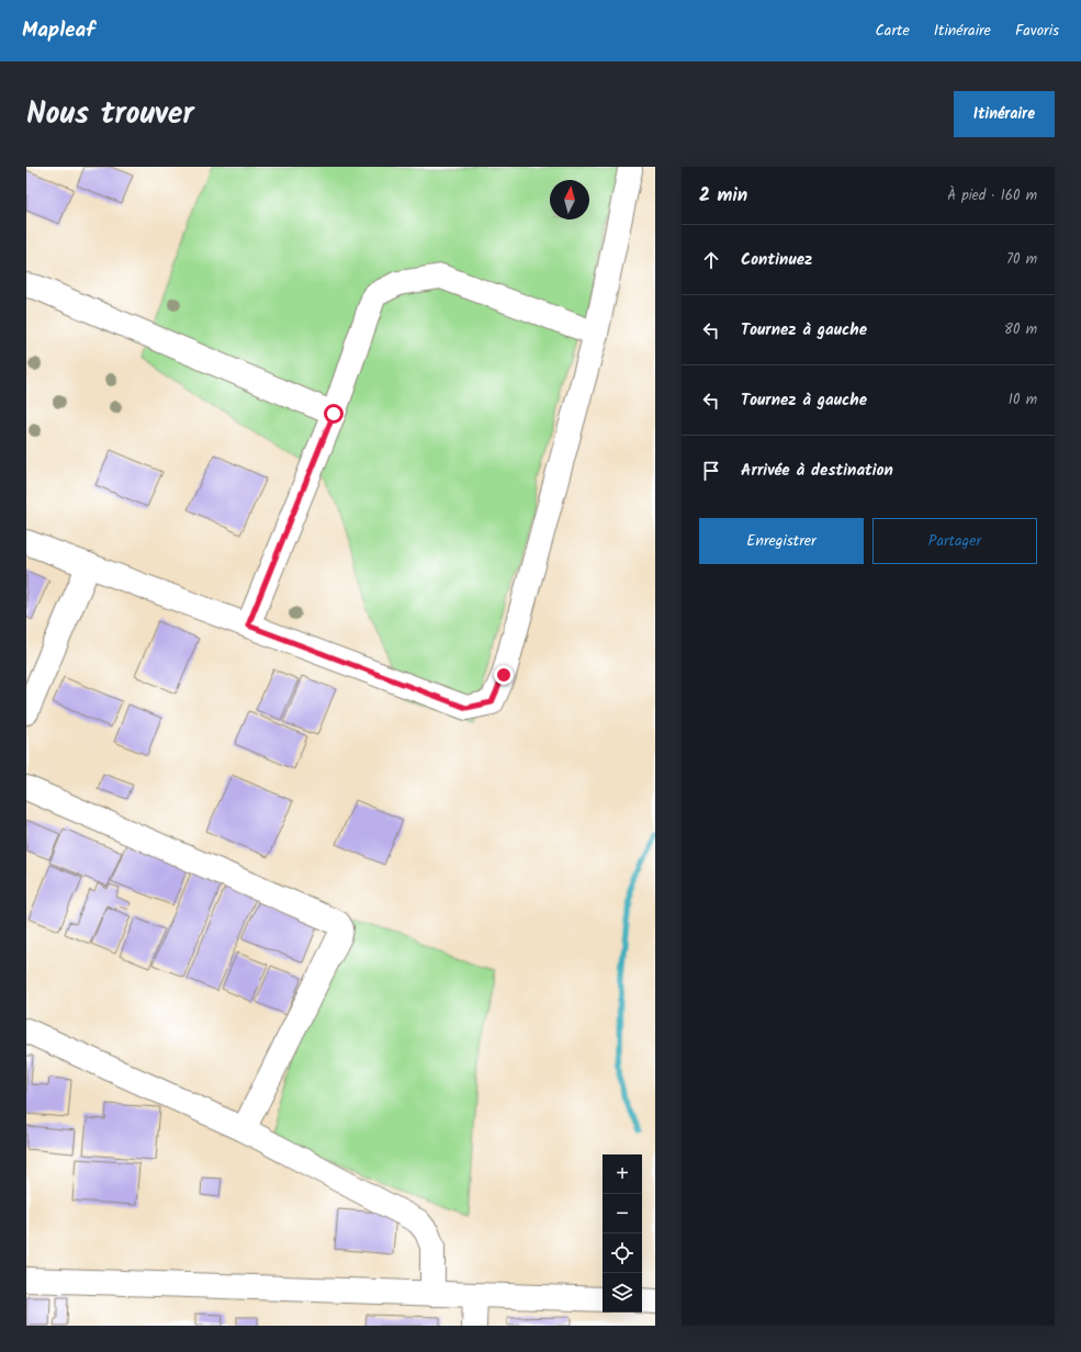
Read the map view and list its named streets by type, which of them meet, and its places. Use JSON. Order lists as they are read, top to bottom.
{
  "north": "top",
  "page": {
    "header": "Mapleaf",
    "nav": ["Carte", "Itinéraire", "Favoris"],
    "title": "Nous trouver",
    "buttons": [
      "Itinéraire",
      ["Enregistrer", "Partager"]
    ],
    "heading": ["2 min", "À pied · 160 m"],
    "list": [
      ["Continuez", "70 m"],
      ["Tournez à gauche", "80 m"],
      ["Tournez à gauche", "10 m"],
      "Arrivée à destination"
    ],
    "map_buttons": ["+", "−"]
  }
}
